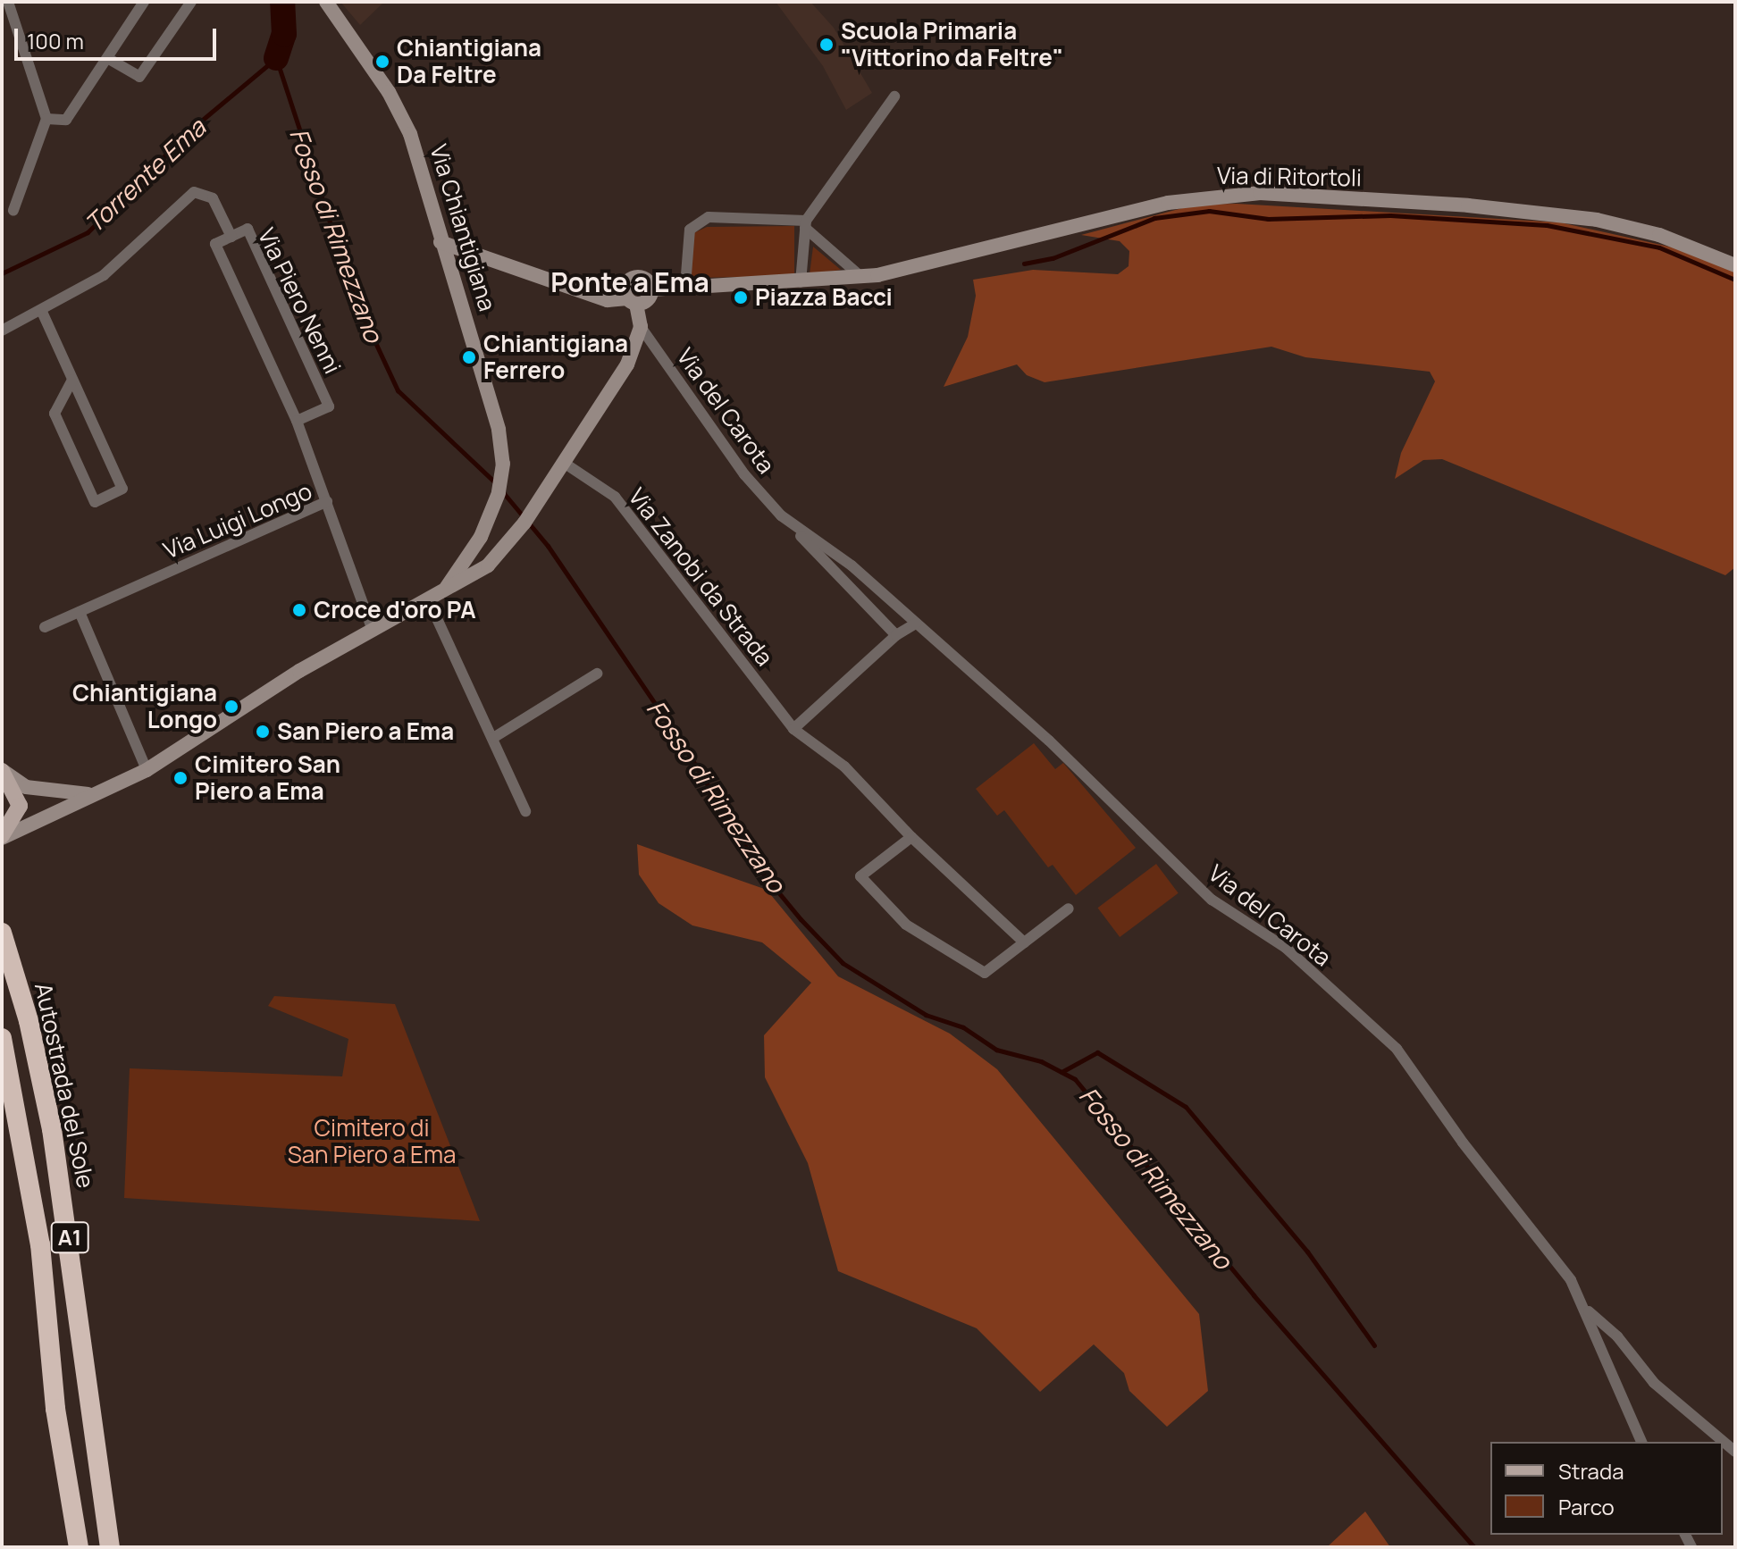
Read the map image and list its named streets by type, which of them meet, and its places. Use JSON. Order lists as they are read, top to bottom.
{
  "streets": {
    "highway": ["Autostrada del Sole", "A1"],
    "main road": ["Via Chiantigiana"],
    "street": [
      "Via di Ritortoli",
      "Via Piero Nenni",
      "Via del Carota",
      "Via Luigi Longo",
      "Via Zanobi da Strada"
    ]
  },
  "crossings": [
    ["Via Chiantigiana", "Via del Carota"],
    ["Via Chiantigiana", "Via Luigi Longo"],
    ["Via Chiantigiana", "Via Zanobi da Strada"],
    ["Via Piero Nenni", "Via Luigi Longo"]
  ],
  "districts": ["Ponte a Ema"],
  "water": ["Torrente Ema", "Fosso di Rimezzano"],
  "parks": ["Cimitero di San Piero a Ema"],
  "places": [
    "Scuola Primaria \"Vittorino da Feltre\"",
    "Chiantigiana Da Feltre",
    "Piazza Bacci",
    "Chiantigiana Ferrero",
    "Croce d'oro PA",
    "Chiantigiana Longo",
    "San Piero a Ema",
    "Cimitero San Piero a Ema"
  ],
  "legend": ["Strada", "Parco"],
  "scale_bar": "100 m"
}
